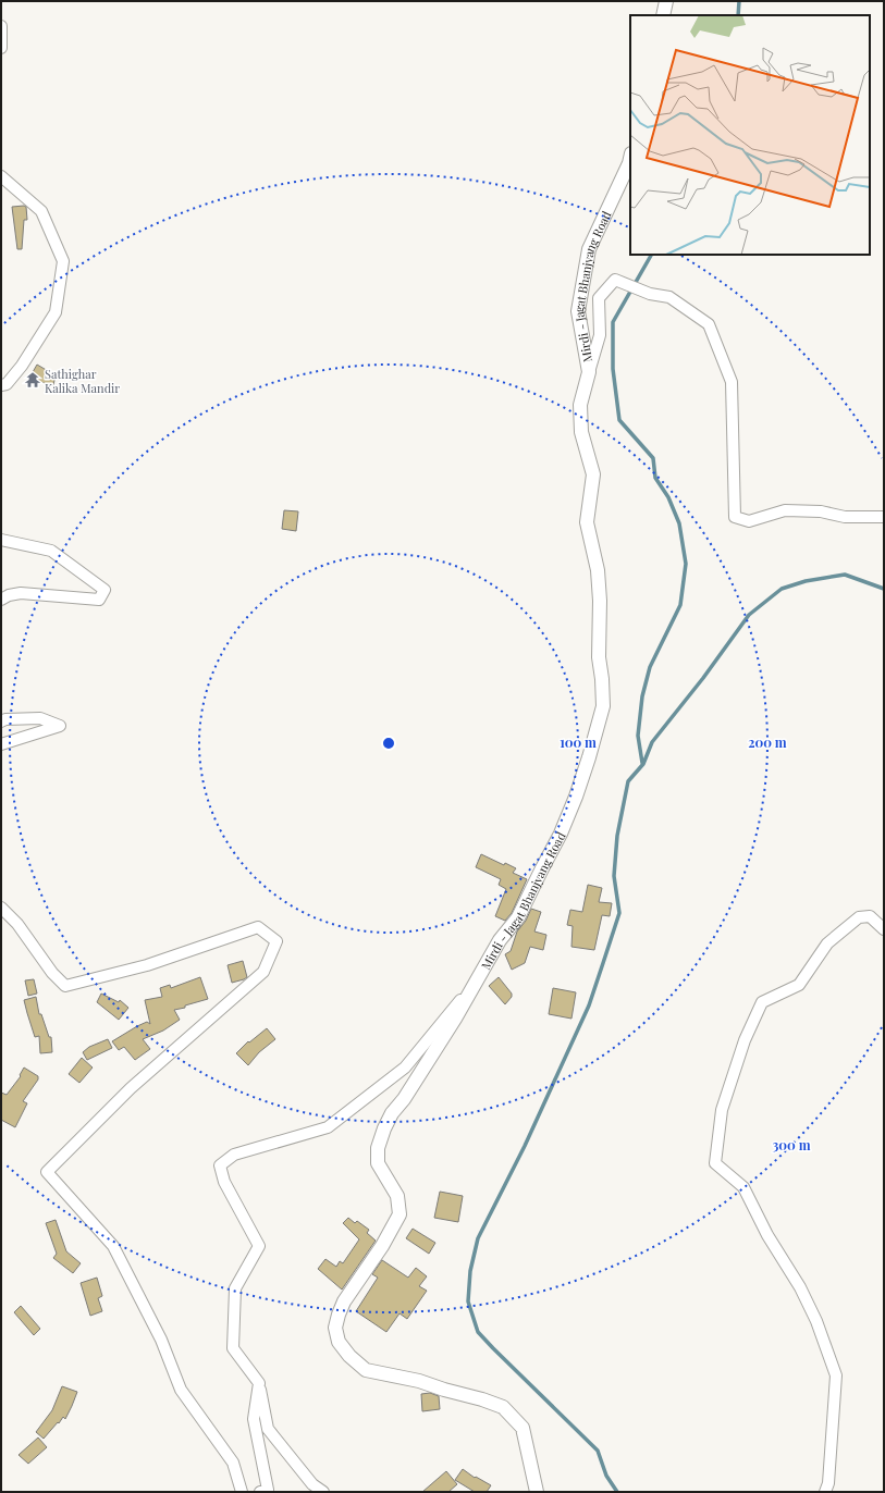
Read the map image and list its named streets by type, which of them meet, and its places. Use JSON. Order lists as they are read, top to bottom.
{
  "streets": {
    "street": ["Mirdi - Jagat Bhanjyang Road"]
  },
  "places": {
    "temple": ["Sathighar Kalika Mandir"]
  },
  "rings": ["100 m", "200 m", "300 m"]
}
